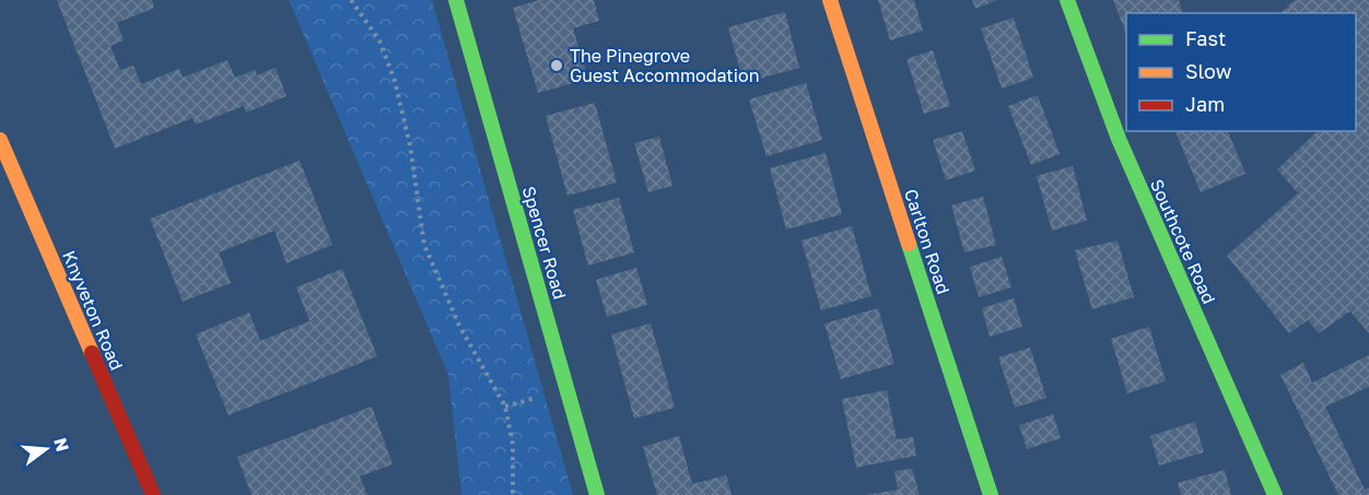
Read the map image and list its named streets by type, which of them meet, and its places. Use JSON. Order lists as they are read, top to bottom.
{
  "streets": {
    "street": [
      "Carlton Road",
      "Southcote Road",
      "Spencer Road",
      "Knyveton Road"
    ]
  },
  "places": ["The Pinegrove Guest Accommodation"],
  "legend": ["Fast", "Slow", "Jam"],
  "north": "right"
}
